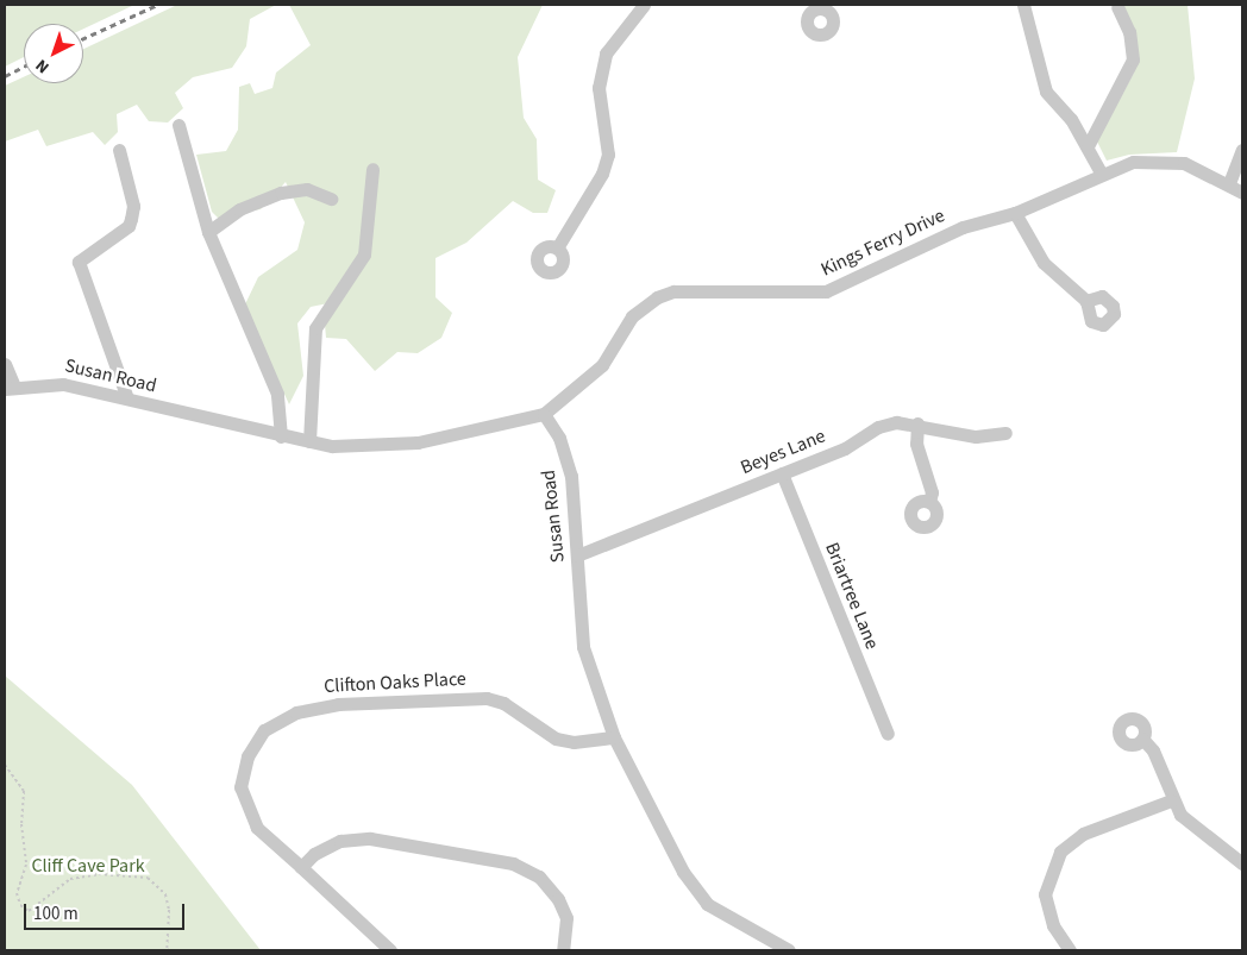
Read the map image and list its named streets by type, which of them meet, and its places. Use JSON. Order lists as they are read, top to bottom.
{
  "streets": {
    "street": [
      "Kings Ferry Drive",
      "Susan Road",
      "Beyes Lane",
      "Briartree Lane",
      "Clifton Oaks Place"
    ]
  },
  "crossings": [
    ["Kings Ferry Drive", "Susan Road"],
    ["Susan Road", "Beyes Lane"],
    ["Susan Road", "Clifton Oaks Place"],
    ["Beyes Lane", "Briartree Lane"]
  ],
  "parks": ["Cliff Cave Park"],
  "scale_bar": "100 m",
  "north": "bottom left"
}
